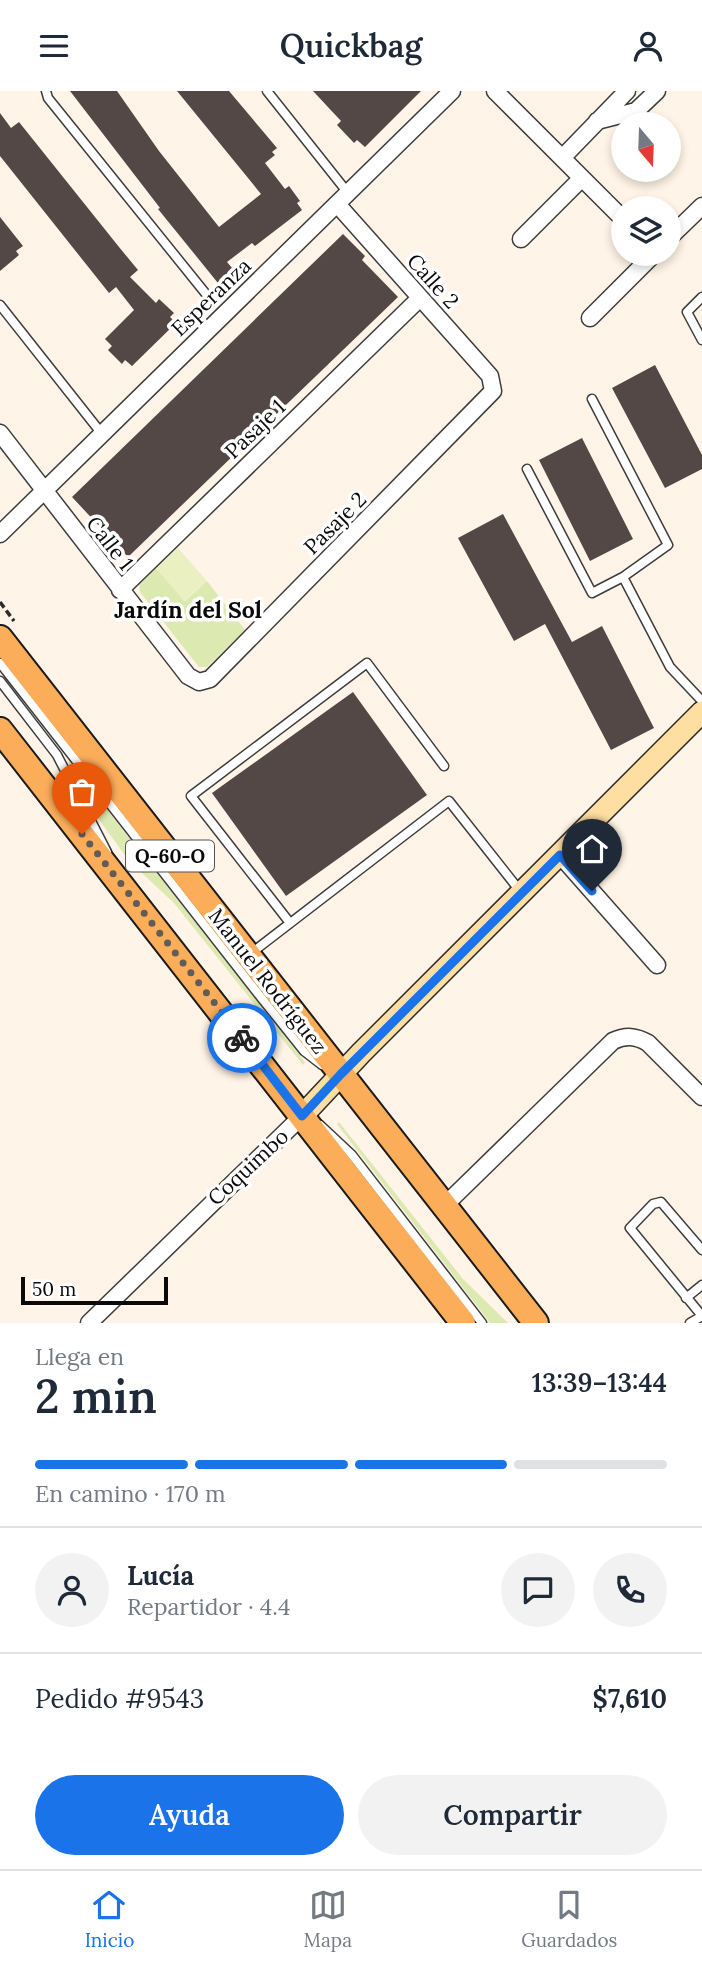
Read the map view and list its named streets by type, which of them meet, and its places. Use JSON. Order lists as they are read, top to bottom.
{
  "streets": {
    "main road": ["Q-60-O", "Manuel Rodríguez"],
    "street": [
      "Calle 2",
      "Esperanza",
      "Pasaje 1",
      "Pasaje 2",
      "Calle 1",
      "Coquimbo"
    ]
  },
  "crossings": [
    ["Calle 2", "Esperanza"],
    ["Calle 2", "Pasaje 1"],
    ["Calle 2", "Pasaje 2"],
    ["Esperanza", "Calle 1"],
    ["Pasaje 1", "Calle 1"],
    ["Pasaje 2", "Calle 1"],
    ["Q-60-O", "Coquimbo"],
    ["Manuel Rodríguez", "Coquimbo"]
  ],
  "districts": ["Jardín del Sol"],
  "scale_bar": "50 m",
  "north": "bottom",
  "page": {
    "header": "Quickbag",
    "scale": "50 m",
    "heading": ["2 min", "Llega en", "13:39–13:44"],
    "panel": [
      "Lucía",
      "Repartidor · 4.4",
      "Pedido #9543",
      "$7,610"
    ],
    "bar": "En camino · 170 m",
    "buttons": ["Ayuda", "Compartir"],
    "tabs": ["Inicio", "Mapa", "Guardados"]
  }
}
